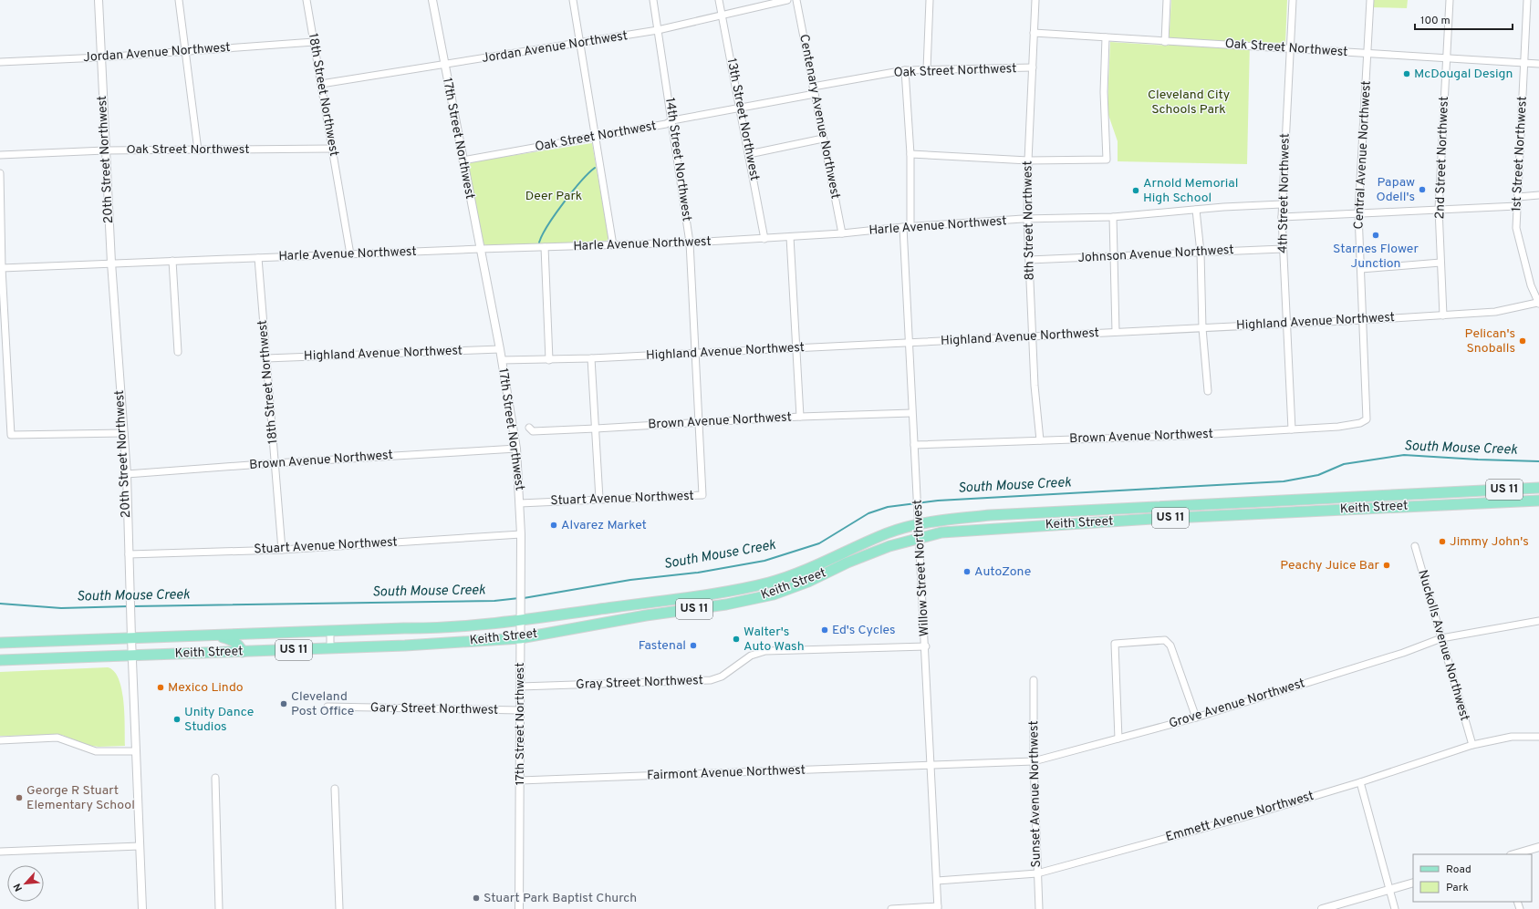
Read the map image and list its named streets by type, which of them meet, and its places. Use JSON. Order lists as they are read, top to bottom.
{
  "streets": {
    "main road": ["US 11", "Keith Street"],
    "street": [
      "Jordan Avenue Northwest",
      "Oak Street Northwest",
      "18th Street Northwest",
      "Centenary Avenue Northwest",
      "13th Street Northwest",
      "17th Street Northwest",
      "1st Street Northwest",
      "Central Avenue Northwest",
      "2nd Street Northwest",
      "20th Street Northwest",
      "14th Street Northwest",
      "4th Street Northwest",
      "8th Street Northwest",
      "Harle Avenue Northwest",
      "Johnson Avenue Northwest",
      "Highland Avenue Northwest",
      "Brown Avenue Northwest",
      "Stuart Avenue Northwest",
      "Willow Street Northwest",
      "Nuckolls Avenue Northwest",
      "Gray Street Northwest",
      "Grove Avenue Northwest",
      "Gary Street Northwest",
      "Fairmont Avenue Northwest",
      "Sunset Avenue Northwest",
      "Emmett Avenue Northwest"
    ]
  },
  "crossings": [
    ["Jordan Avenue Northwest", "18th Street Northwest"],
    ["Jordan Avenue Northwest", "13th Street Northwest"],
    ["Jordan Avenue Northwest", "17th Street Northwest"],
    ["Jordan Avenue Northwest", "20th Street Northwest"],
    ["Jordan Avenue Northwest", "14th Street Northwest"],
    ["Oak Street Northwest", "18th Street Northwest"],
    ["Oak Street Northwest", "Centenary Avenue Northwest"],
    ["Oak Street Northwest", "13th Street Northwest"],
    ["Oak Street Northwest", "17th Street Northwest"],
    ["Oak Street Northwest", "1st Street Northwest"],
    ["Oak Street Northwest", "Central Avenue Northwest"],
    ["Oak Street Northwest", "2nd Street Northwest"],
    ["Oak Street Northwest", "20th Street Northwest"],
    ["Oak Street Northwest", "14th Street Northwest"],
    ["Oak Street Northwest", "4th Street Northwest"],
    ["Oak Street Northwest", "8th Street Northwest"],
    ["18th Street Northwest", "Harle Avenue Northwest"],
    ["18th Street Northwest", "Highland Avenue Northwest"],
    ["18th Street Northwest", "Brown Avenue Northwest"],
    ["18th Street Northwest", "Stuart Avenue Northwest"],
    ["Centenary Avenue Northwest", "Harle Avenue Northwest"],
    ["13th Street Northwest", "Harle Avenue Northwest"],
    ["17th Street Northwest", "Harle Avenue Northwest"],
    ["17th Street Northwest", "Highland Avenue Northwest"],
    ["17th Street Northwest", "Brown Avenue Northwest"],
    ["17th Street Northwest", "Stuart Avenue Northwest"],
    ["17th Street Northwest", "Keith Street"],
    ["17th Street Northwest", "Gray Street Northwest"],
    ["17th Street Northwest", "Gary Street Northwest"],
    ["17th Street Northwest", "Fairmont Avenue Northwest"],
    ["1st Street Northwest", "Highland Avenue Northwest"],
    ["Central Avenue Northwest", "Highland Avenue Northwest"],
    ["Central Avenue Northwest", "Brown Avenue Northwest"],
    ["2nd Street Northwest", "Highland Avenue Northwest"],
    ["20th Street Northwest", "Harle Avenue Northwest"],
    ["20th Street Northwest", "Brown Avenue Northwest"],
    ["20th Street Northwest", "Stuart Avenue Northwest"],
    ["20th Street Northwest", "Keith Street"],
    ["14th Street Northwest", "Harle Avenue Northwest"],
    ["14th Street Northwest", "Highland Avenue Northwest"],
    ["14th Street Northwest", "Brown Avenue Northwest"],
    ["14th Street Northwest", "Stuart Avenue Northwest"],
    ["4th Street Northwest", "Harle Avenue Northwest"],
    ["4th Street Northwest", "Johnson Avenue Northwest"],
    ["4th Street Northwest", "Highland Avenue Northwest"],
    ["4th Street Northwest", "Brown Avenue Northwest"],
    ["8th Street Northwest", "Harle Avenue Northwest"],
    ["8th Street Northwest", "Johnson Avenue Northwest"],
    ["8th Street Northwest", "Highland Avenue Northwest"],
    ["8th Street Northwest", "Brown Avenue Northwest"],
    ["Harle Avenue Northwest", "Willow Street Northwest"],
    ["Highland Avenue Northwest", "Willow Street Northwest"],
    ["Brown Avenue Northwest", "Willow Street Northwest"],
    ["Keith Street", "Willow Street Northwest"],
    ["Willow Street Northwest", "Gray Street Northwest"],
    ["Willow Street Northwest", "Grove Avenue Northwest"],
    ["Willow Street Northwest", "Fairmont Avenue Northwest"],
    ["Willow Street Northwest", "Emmett Avenue Northwest"],
    ["Nuckolls Avenue Northwest", "Grove Avenue Northwest"],
    ["Nuckolls Avenue Northwest", "Emmett Avenue Northwest"],
    ["Grove Avenue Northwest", "Fairmont Avenue Northwest"],
    ["Grove Avenue Northwest", "Sunset Avenue Northwest"],
    ["Sunset Avenue Northwest", "Emmett Avenue Northwest"]
  ],
  "water": ["South Mouse Creek"],
  "parks": ["Cleveland City Schools Park", "Deer Park"],
  "places": [
    "McDougal Design",
    "Papaw Odell's",
    "Arnold Memorial High School",
    "Starnes Flower Junction",
    "Pelican's Snoballs",
    "Alvarez Market",
    "Jimmy John's",
    "Peachy Juice Bar",
    "AutoZone",
    "Ed's Cycles",
    "Walter's Auto Wash",
    "Fastenal",
    "Mexico Lindo",
    "Cleveland Post Office",
    "Unity Dance Studios",
    "George R Stuart Elementary School",
    "Stuart Park Baptist Church"
  ],
  "legend": ["Road", "Park"],
  "scale_bar": "100 m",
  "north": "bottom left"
}
